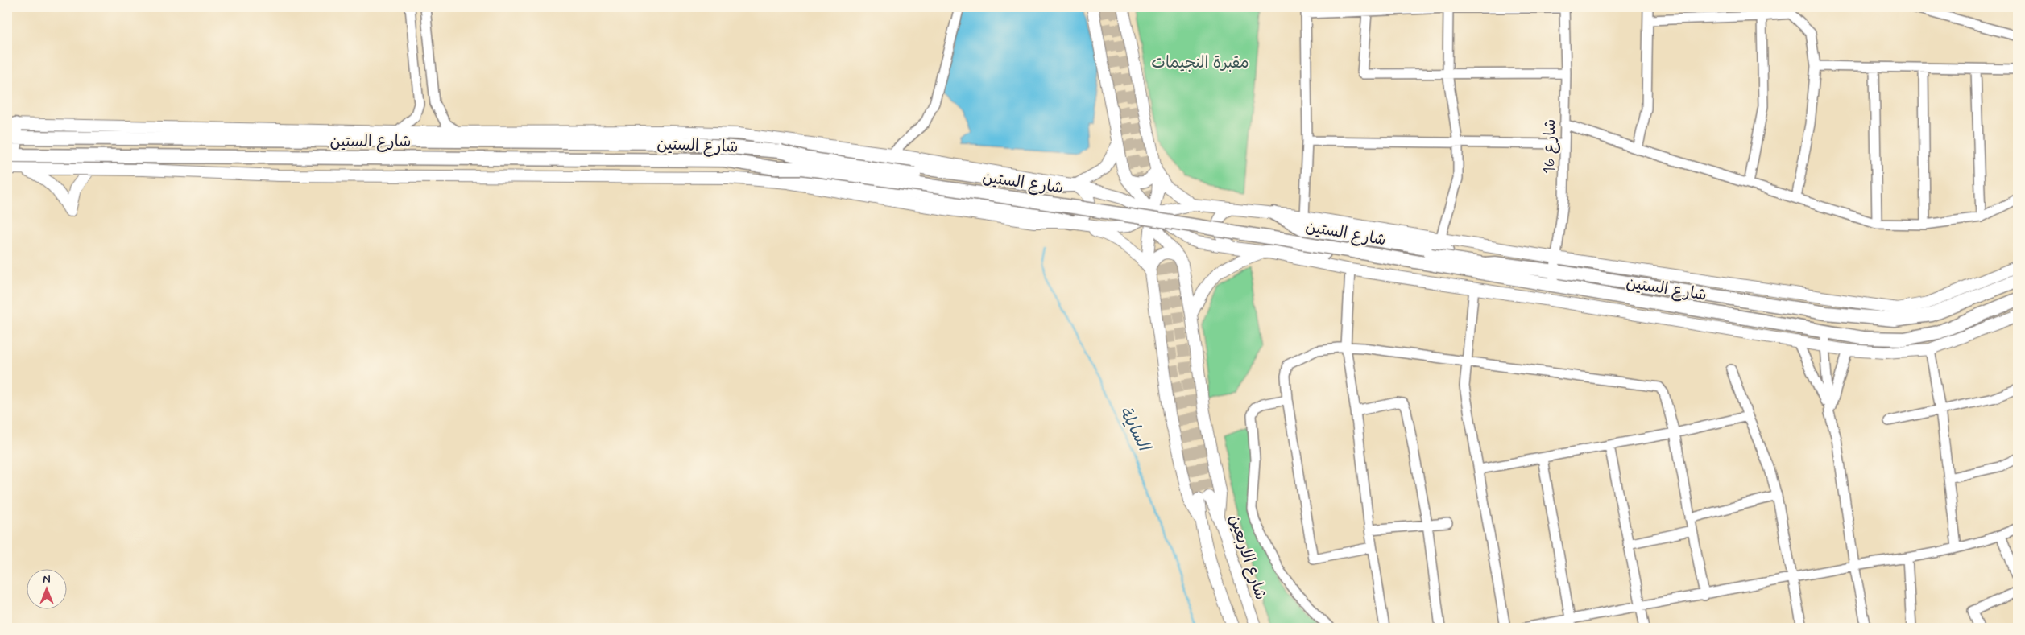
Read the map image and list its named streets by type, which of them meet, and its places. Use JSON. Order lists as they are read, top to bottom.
{
  "streets": {
    "highway": ["شارع الستين"],
    "main road": ["شارع الاربعين"],
    "street": ["شارع 16"]
  },
  "crossings": [
    ["شارع الستين", "شارع 16"]
  ],
  "water": ["السايلة"],
  "parks": ["مقبرة النجيمات"],
  "north": "top"
}
